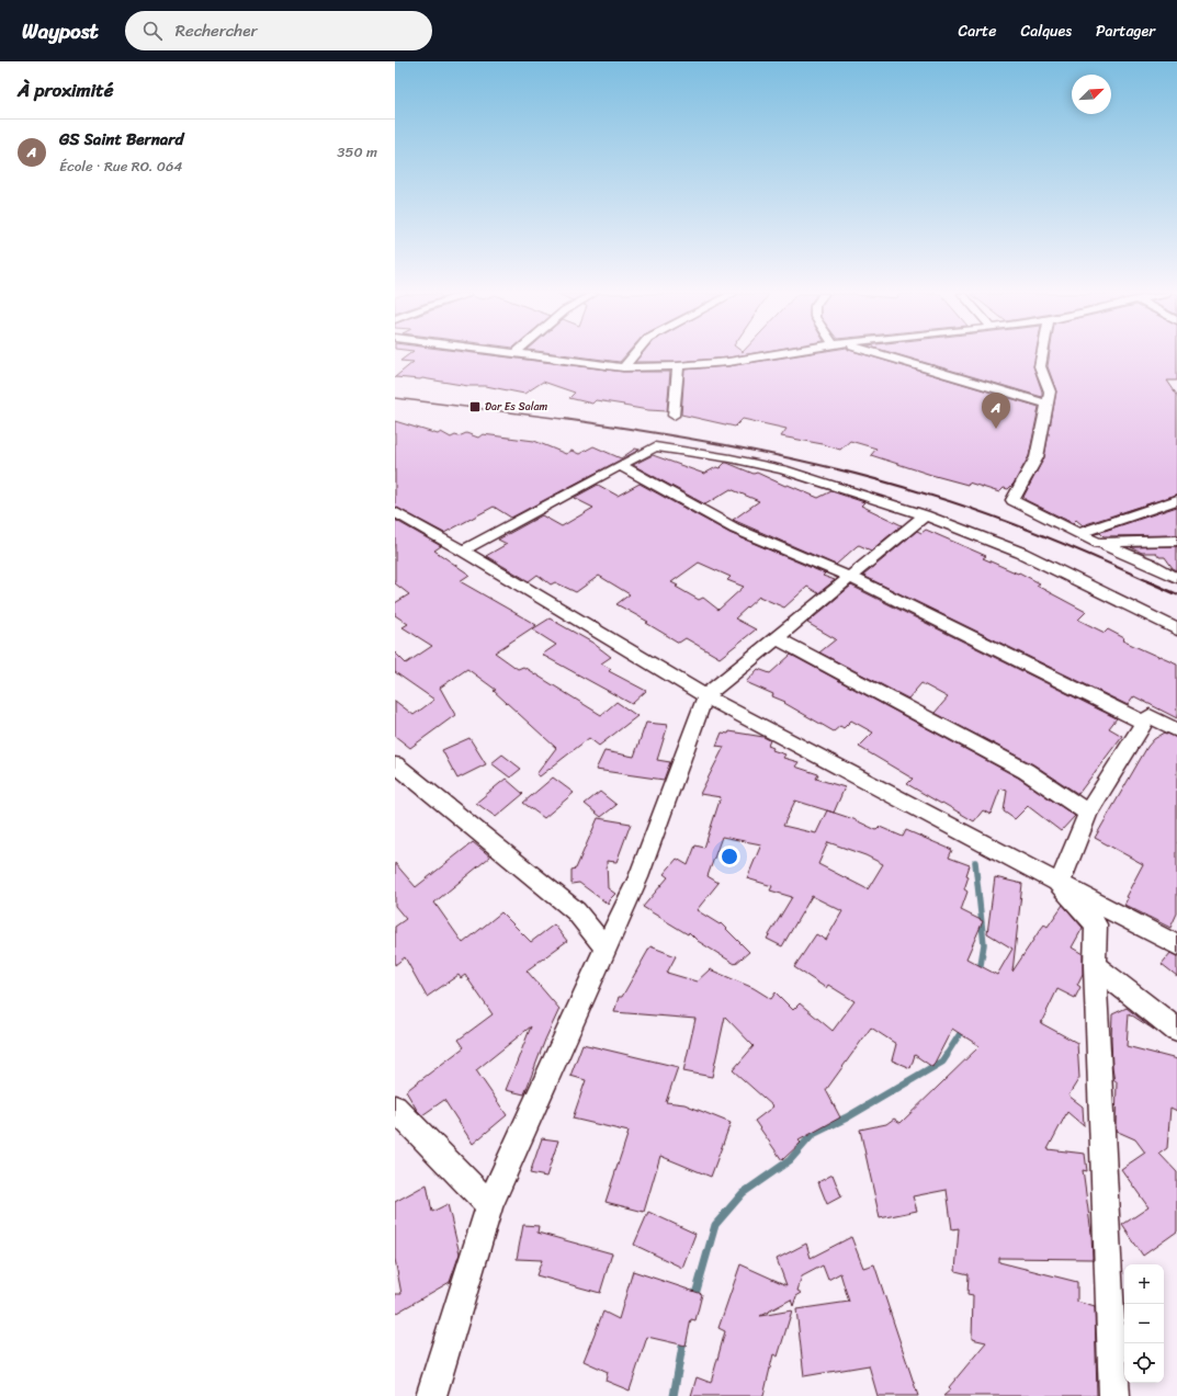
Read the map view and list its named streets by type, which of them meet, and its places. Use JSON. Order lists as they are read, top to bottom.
{
  "places": {
    "transit": ["Dar Es Salam"]
  },
  "north": "top right",
  "page": {
    "header": "Waypost",
    "search": "Rechercher",
    "nav": ["Carte", "Calques", "Partager"],
    "heading": "À proximité",
    "list": [
      {
        "mark": "A",
        "name": "GS Saint Bernard",
        "note": "École · Rue RO. 064",
        "value": "350 m"
      }
    ],
    "pins": "A",
    "map_buttons": ["+", "−"]
  }
}
